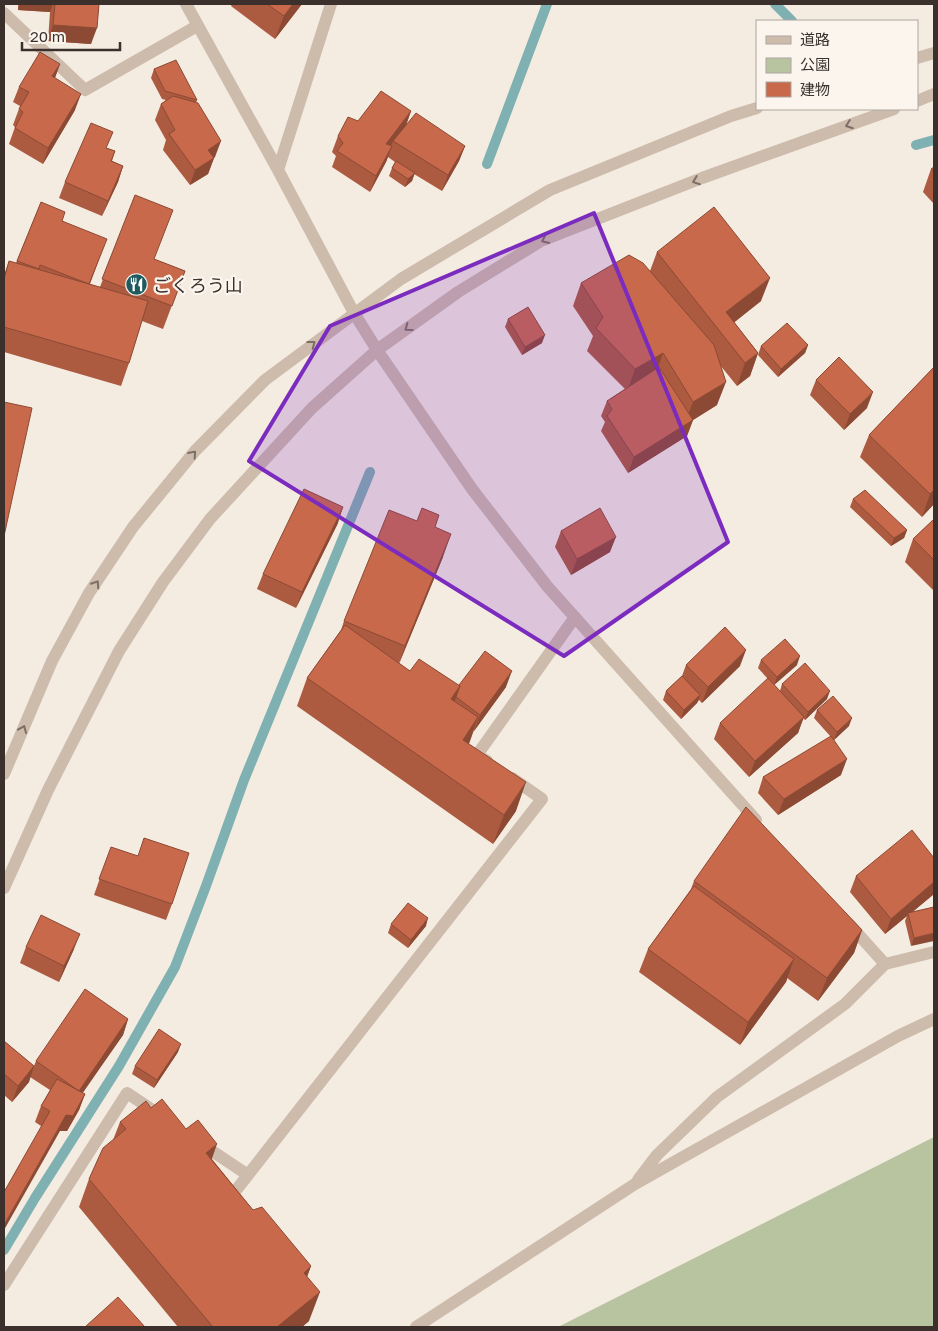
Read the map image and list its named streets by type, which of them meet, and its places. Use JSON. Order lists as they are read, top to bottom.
{
  "places": {
    "restaurant": ["ごくろう山"]
  },
  "legend": ["道路", "公園", "建物"],
  "scale_bar": "20 m"
}
